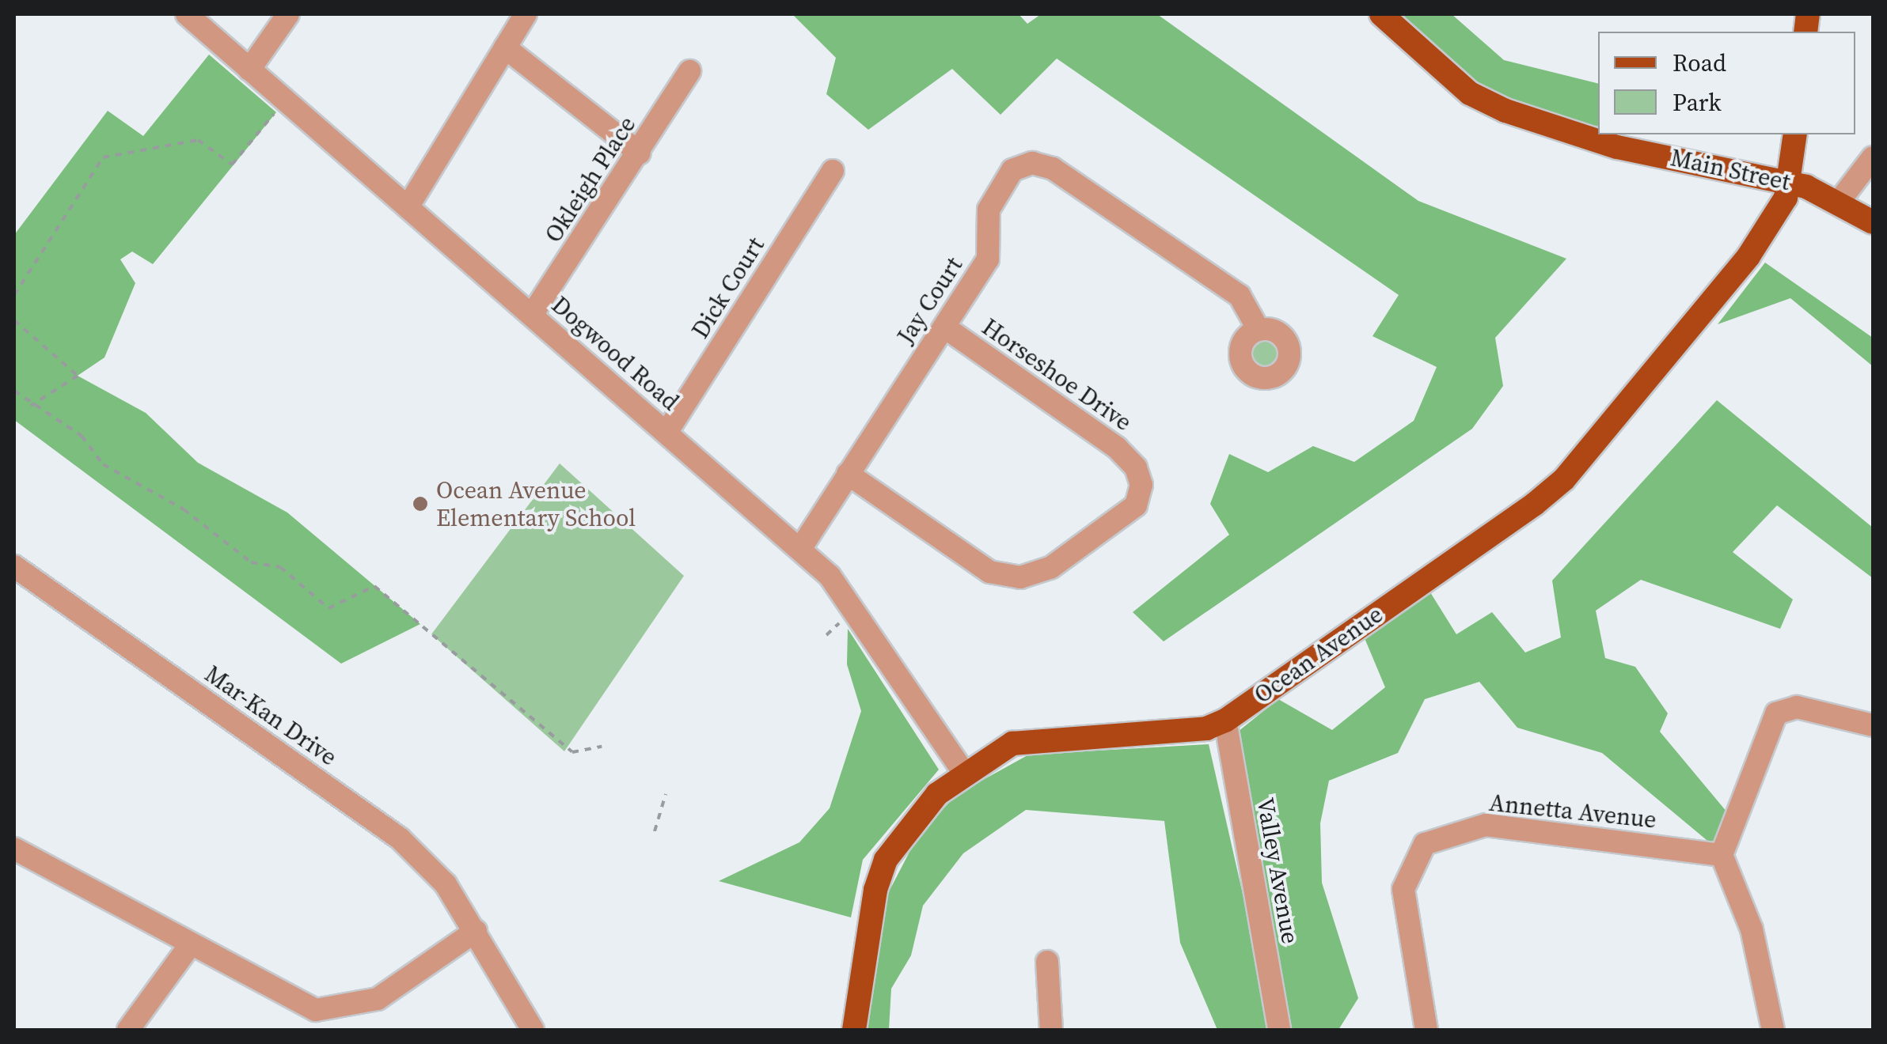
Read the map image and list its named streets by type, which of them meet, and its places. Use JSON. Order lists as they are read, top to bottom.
{
  "streets": {
    "main road": ["Main Street", "Ocean Avenue"],
    "street": [
      "Okleigh Place",
      "Dick Court",
      "Jay Court",
      "Dogwood Road",
      "Horseshoe Drive",
      "Mar-Kan Drive",
      "Annetta Avenue",
      "Valley Avenue"
    ]
  },
  "crossings": [
    ["Main Street", "Ocean Avenue"],
    ["Okleigh Place", "Dogwood Road"],
    ["Dick Court", "Dogwood Road"],
    ["Jay Court", "Dogwood Road"],
    ["Jay Court", "Horseshoe Drive"],
    ["Dogwood Road", "Ocean Avenue"],
    ["Ocean Avenue", "Valley Avenue"]
  ],
  "places": ["Ocean Avenue Elementary School"],
  "legend": ["Road", "Park"]
}
